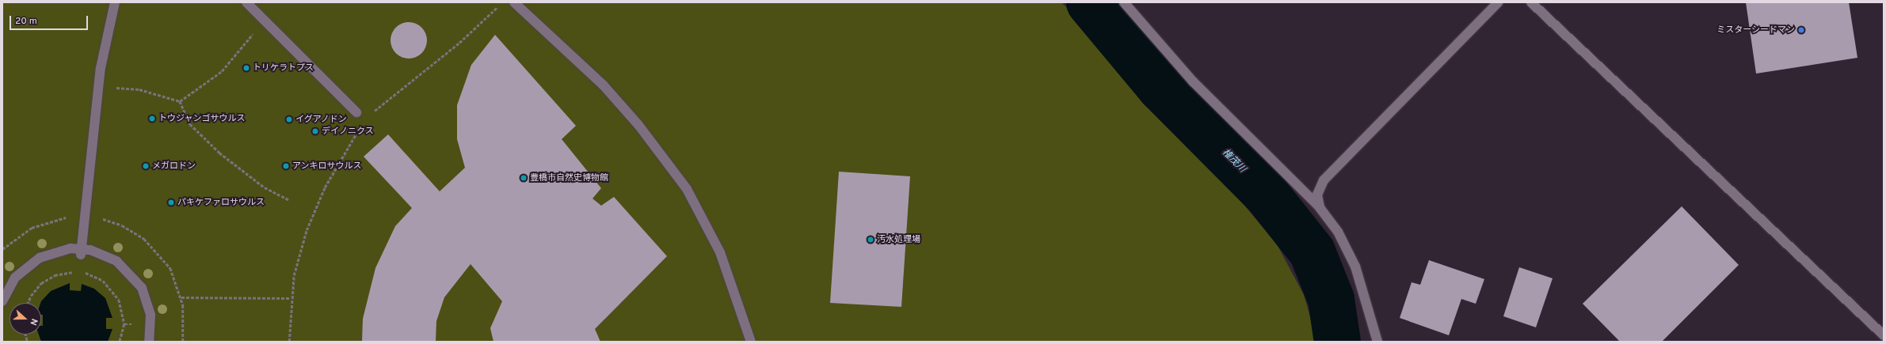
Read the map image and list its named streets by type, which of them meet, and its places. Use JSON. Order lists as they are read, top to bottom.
{
  "water": ["権茂川"],
  "places": [
    "ミスターシードマン",
    "トリケラトプス",
    "トウジャンゴサウルス",
    "イグアノドン",
    "デイノニクス",
    "メガロドン",
    "アンキロサウルス",
    "豊橋市自然史博物館",
    "パキケファロサウルス",
    "汚水処理場"
  ],
  "scale_bar": "20 m",
  "north": "right"
}
